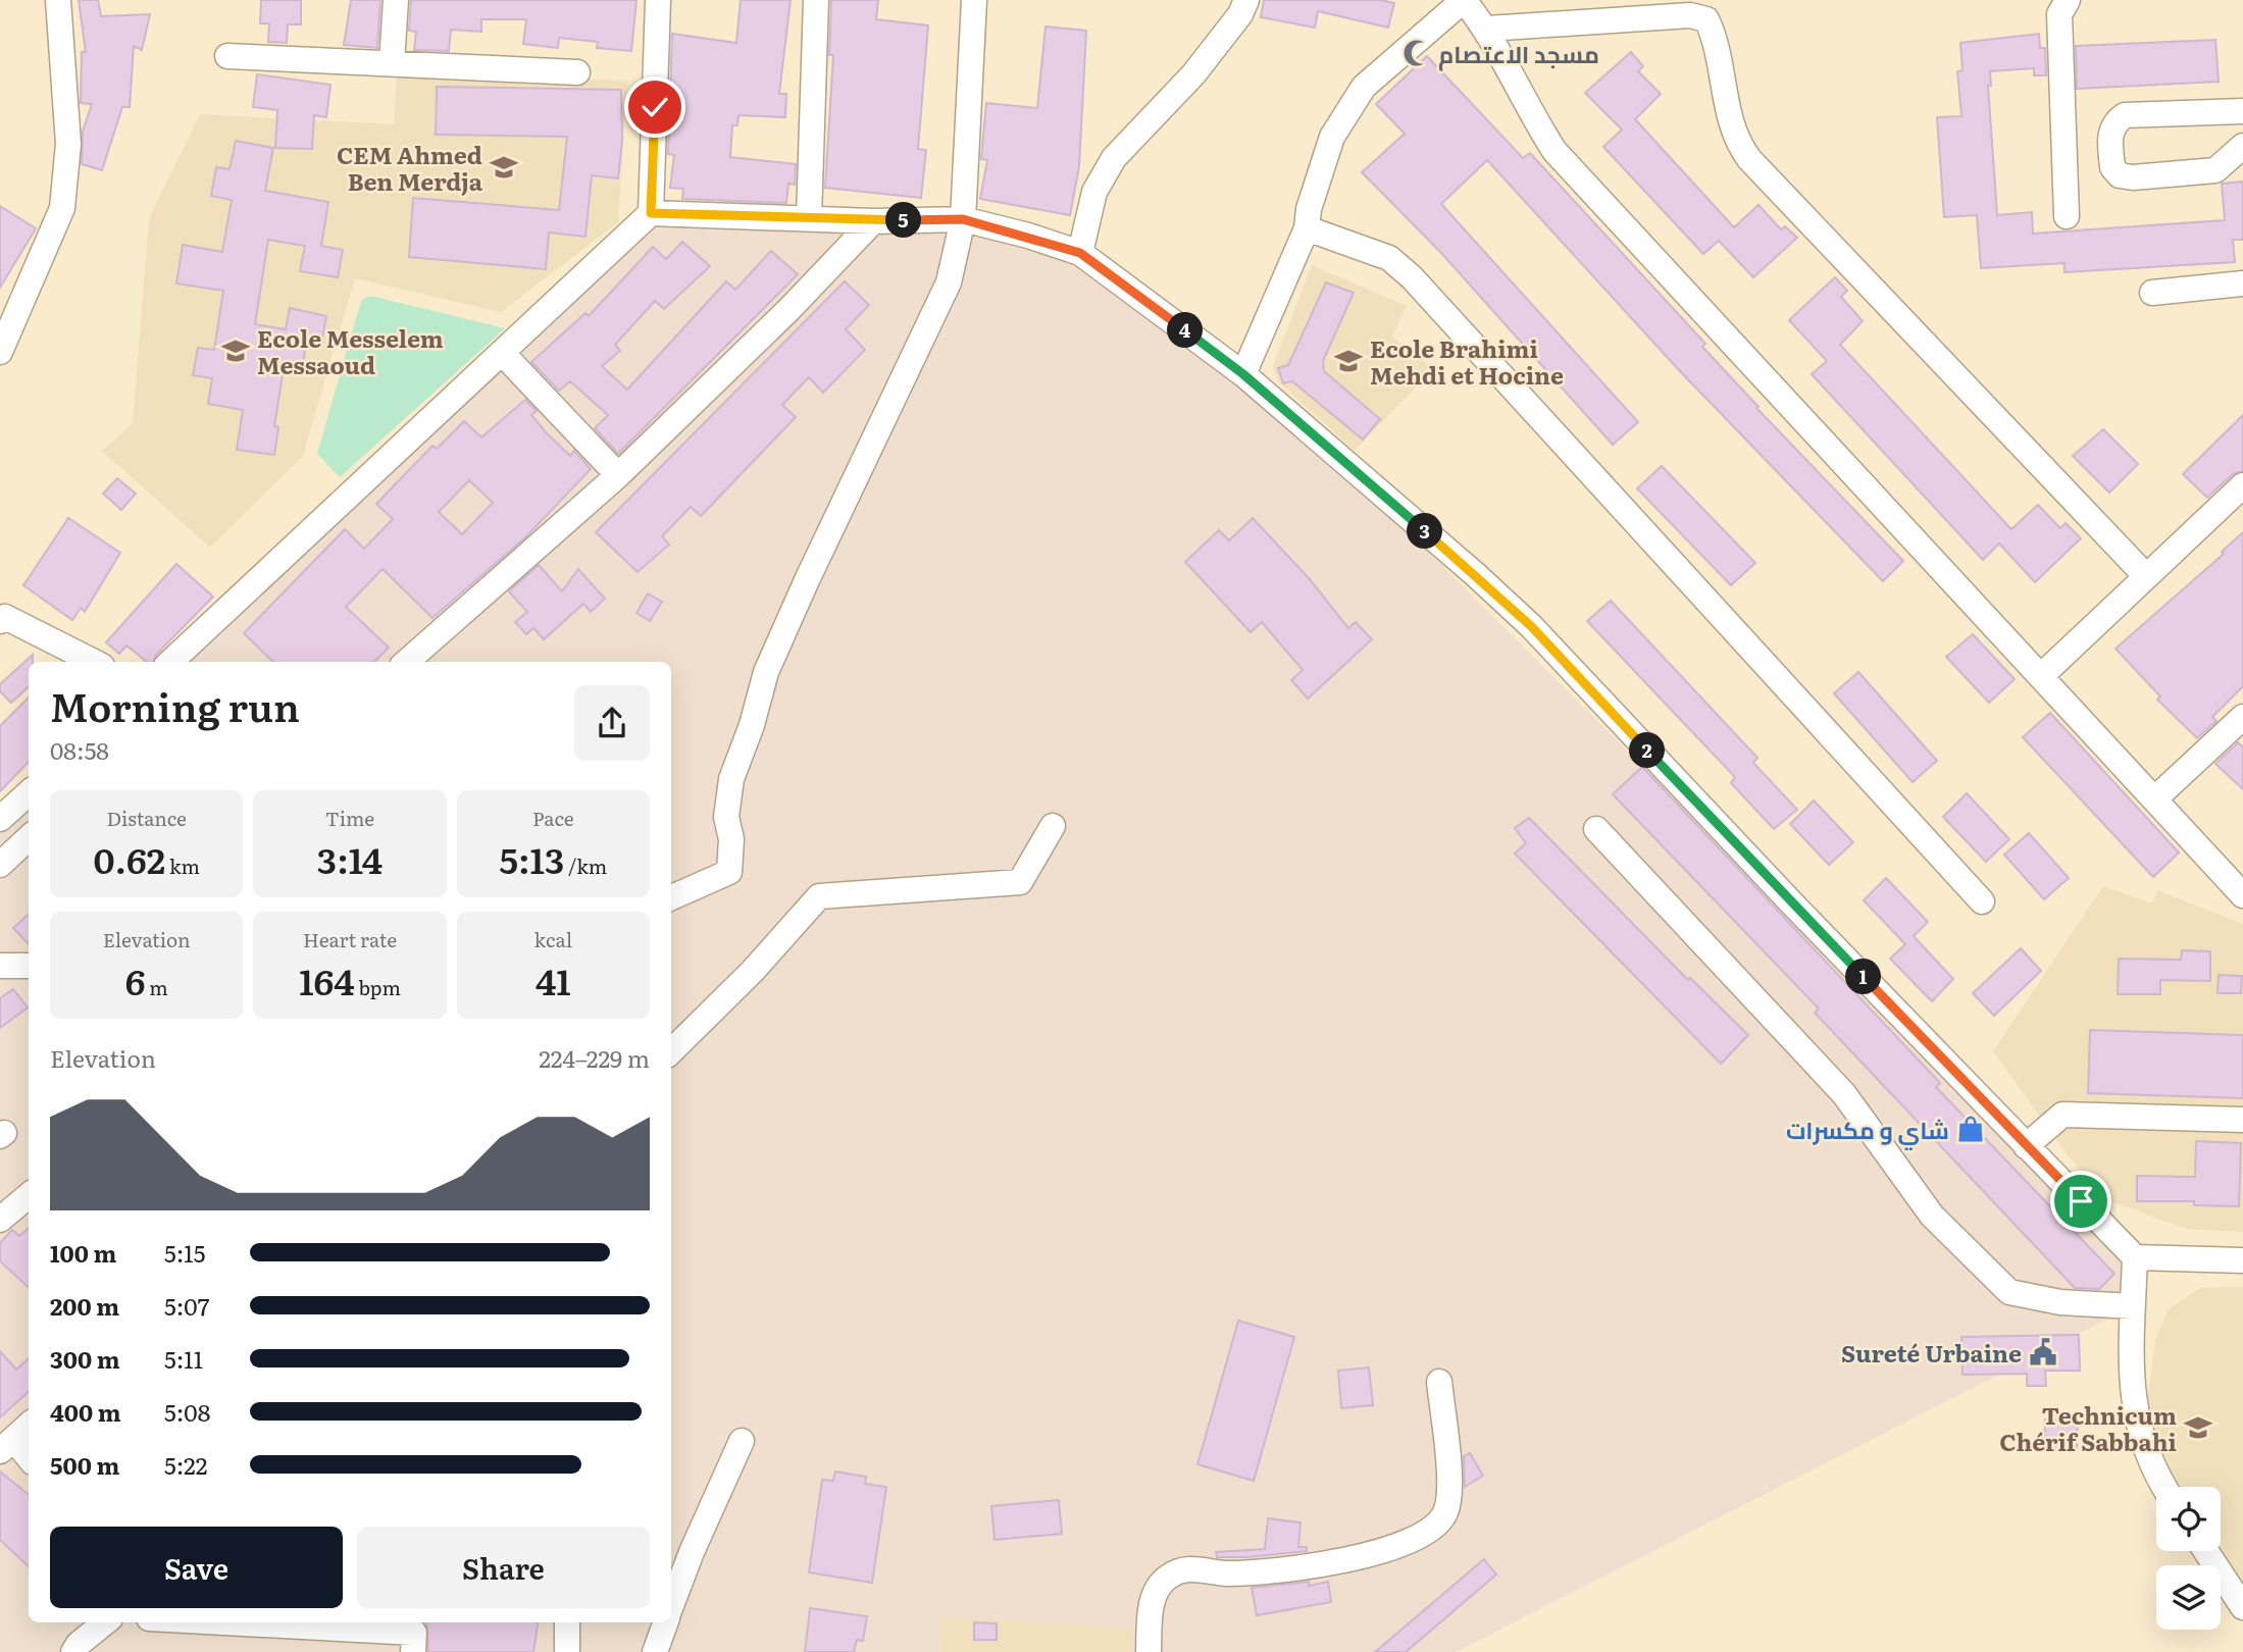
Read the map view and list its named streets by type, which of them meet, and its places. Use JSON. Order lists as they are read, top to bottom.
{
  "places": {
    "mosque": ["مسجد الاعتصام"],
    "school or university": [
      "CEM Ahmed Ben Merdja",
      "Ecole Messelem Messaoud",
      "Ecole Brahimi Mehdi et Hocine",
      "Technicum Chérif Sabbahi"
    ],
    "shop": ["شاي و مكسرات"],
    "public building": ["Sureté Urbaine"]
  },
  "page": {
    "pins": [
      "5",
      "4",
      "3",
      "2",
      "1"
    ],
    "heading": ["Morning run", "08:58"],
    "stats": [
      ["Distance", "0.62 km"],
      ["Time", "3:14"],
      ["Pace", "5:13 /km"],
      ["Elevation", "6 m"],
      ["Heart rate", "164 bpm"],
      ["kcal", "41"]
    ],
    "chart": ["Elevation", "224–229 m"],
    "list": [
      {
        "name": "100 m",
        "note": "5:15"
      },
      {
        "name": "200 m",
        "note": "5:07"
      },
      {
        "name": "300 m",
        "note": "5:11"
      },
      {
        "name": "400 m",
        "note": "5:08"
      },
      {
        "name": "500 m",
        "note": "5:22"
      }
    ],
    "buttons": ["Save", "Share"]
  }
}
